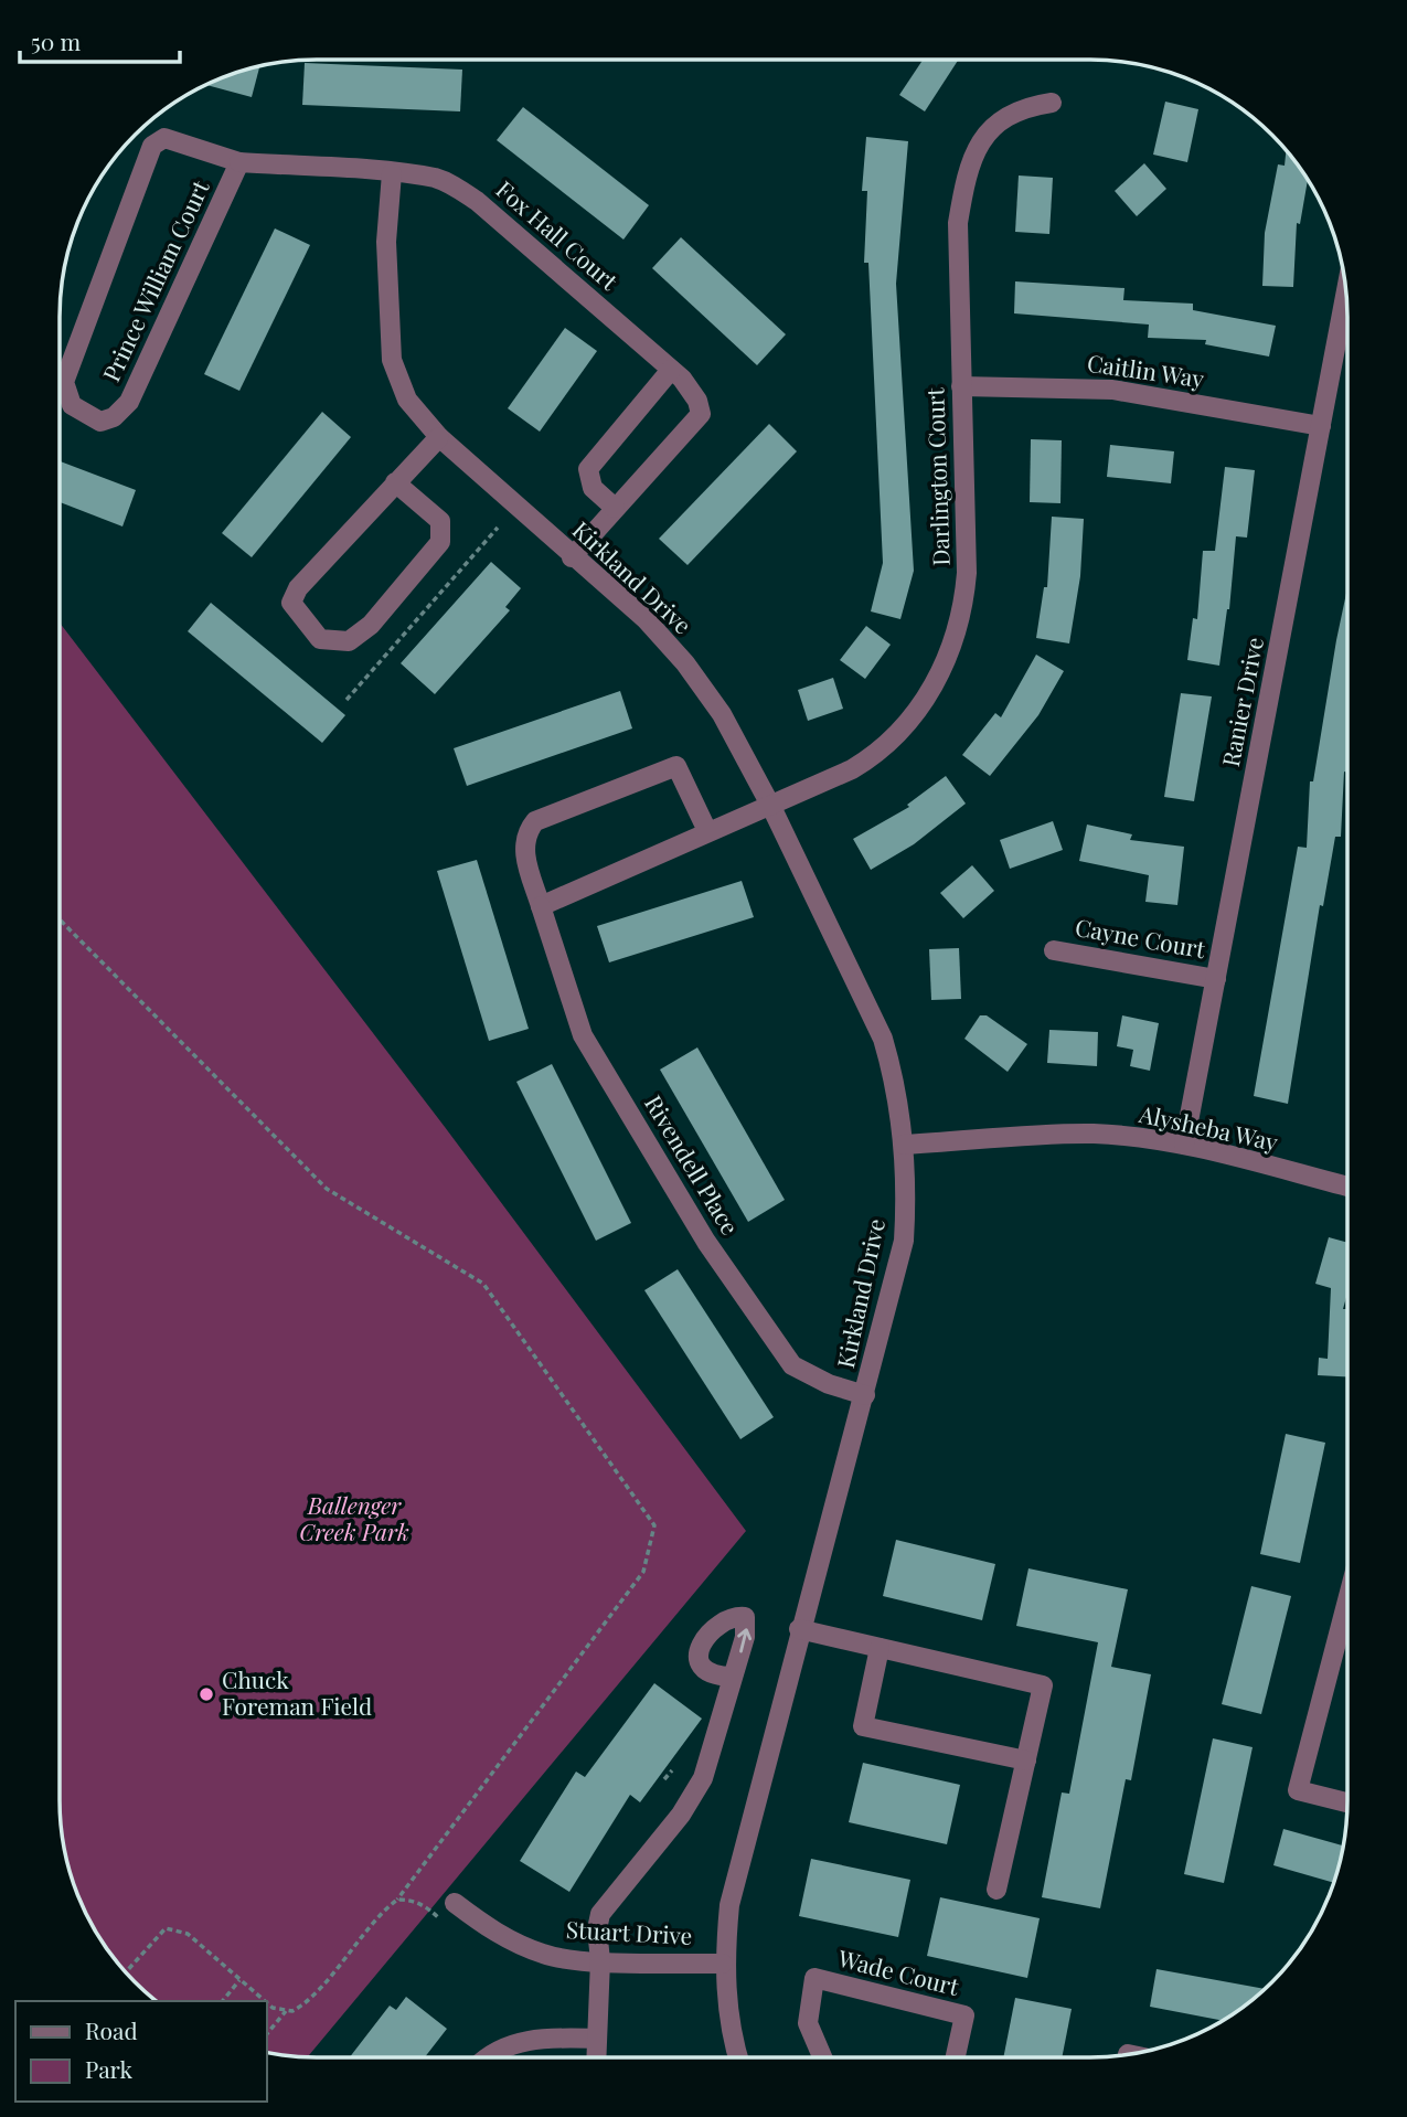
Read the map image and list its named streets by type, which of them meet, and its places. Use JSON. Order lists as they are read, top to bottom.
{
  "streets": {
    "street": [
      "Fox Hall Court",
      "Prince William Court",
      "Caitlin Way",
      "Darlington Court",
      "Kirkland Drive",
      "Ranier Drive",
      "Cayne Court",
      "Alysheba Way",
      "Rivendell Place",
      "Stuart Drive",
      "Wade Court"
    ]
  },
  "crossings": [
    ["Fox Hall Court", "Prince William Court"],
    ["Fox Hall Court", "Kirkland Drive"],
    ["Caitlin Way", "Darlington Court"],
    ["Caitlin Way", "Ranier Drive"],
    ["Darlington Court", "Kirkland Drive"],
    ["Kirkland Drive", "Alysheba Way"],
    ["Kirkland Drive", "Rivendell Place"],
    ["Kirkland Drive", "Stuart Drive"],
    ["Ranier Drive", "Cayne Court"],
    ["Ranier Drive", "Alysheba Way"]
  ],
  "parks": ["Ballenger Creek Park"],
  "places": ["Chuck Foreman Field"],
  "legend": ["Road", "Park"],
  "scale_bar": "50 m"
}
